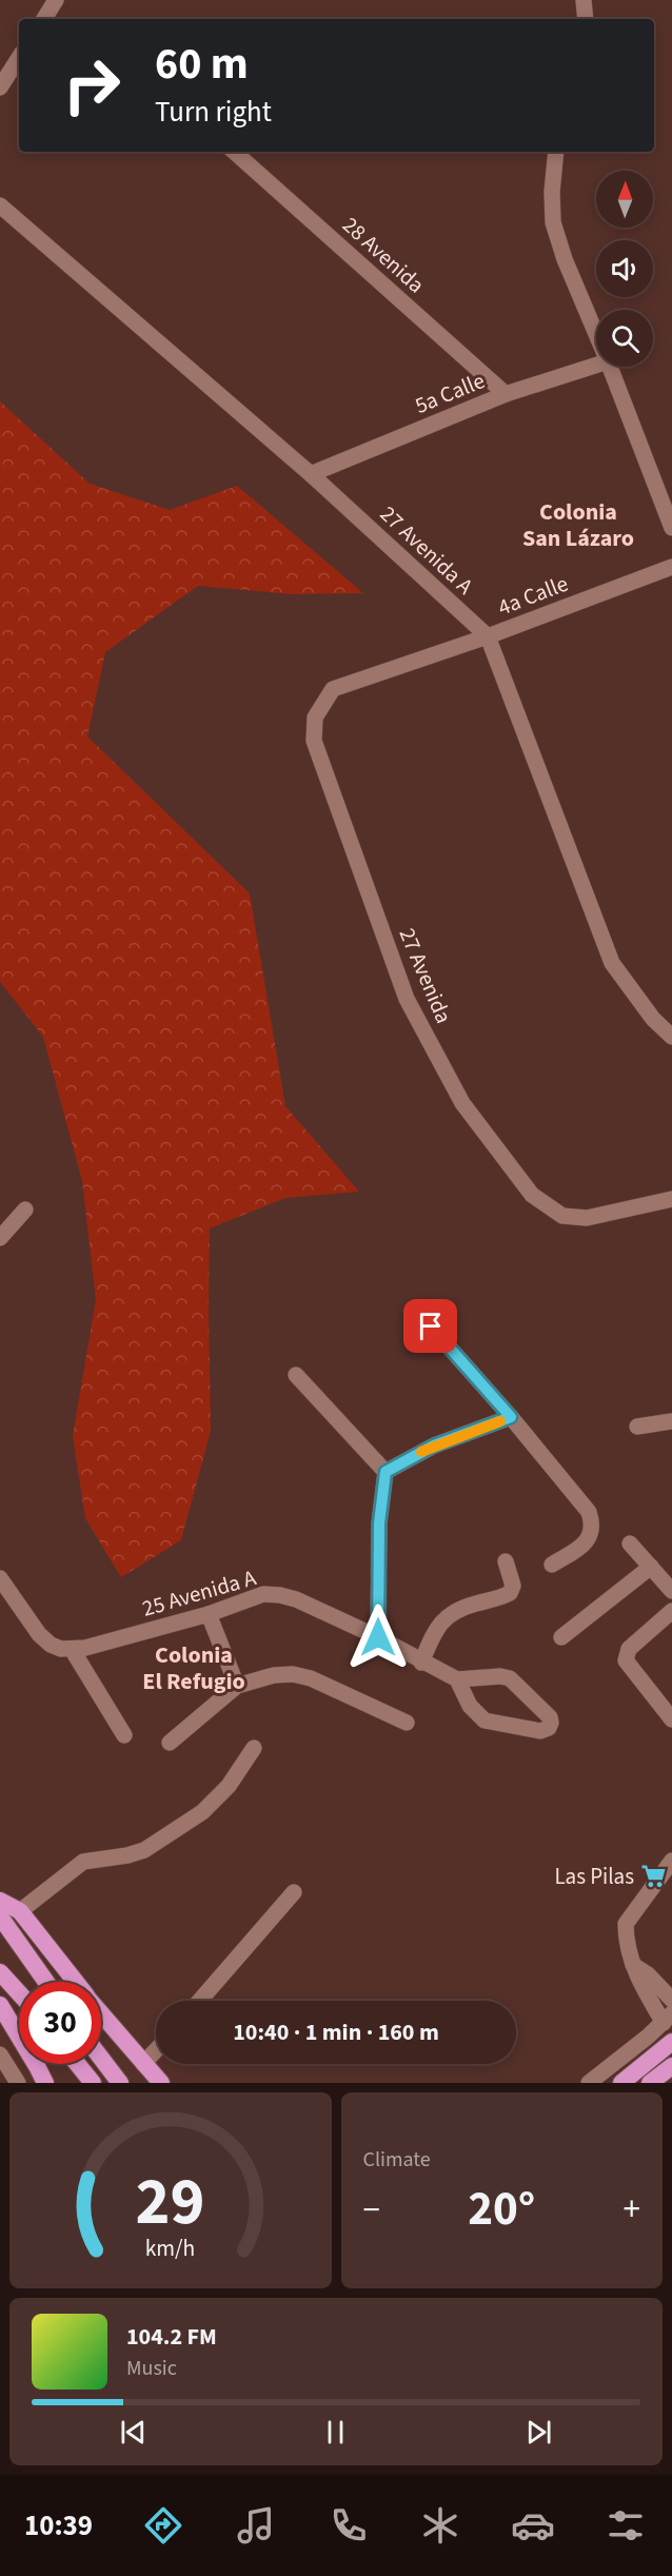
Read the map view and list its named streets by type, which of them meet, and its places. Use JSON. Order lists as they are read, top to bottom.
{
  "streets": {
    "street": [
      "28 Avenida",
      "5a Calle",
      "27 Avenida A",
      "4a Calle",
      "27 Avenida",
      "25 Avenida A"
    ]
  },
  "crossings": [
    ["28 Avenida", "5a Calle"],
    ["5a Calle", "27 Avenida A"],
    ["27 Avenida A", "4a Calle"],
    ["4a Calle", "27 Avenida"]
  ],
  "districts": ["Colonia San Lázaro", "Colonia El Refugio"],
  "places": {
    "supermarket": ["Las Pilas"]
  },
  "north": "top",
  "page": {
    "turn": ["60 m", "Turn right"],
    "limit": "30",
    "trip": "10:40 · 1 min · 160 m",
    "tile": "Climate",
    "heat": ["−", "20°", "+"],
    "song": ["104.2 FM", "Music"],
    "tabs": "10:39",
    "gauge": ["29", "km/h"]
  }
}
